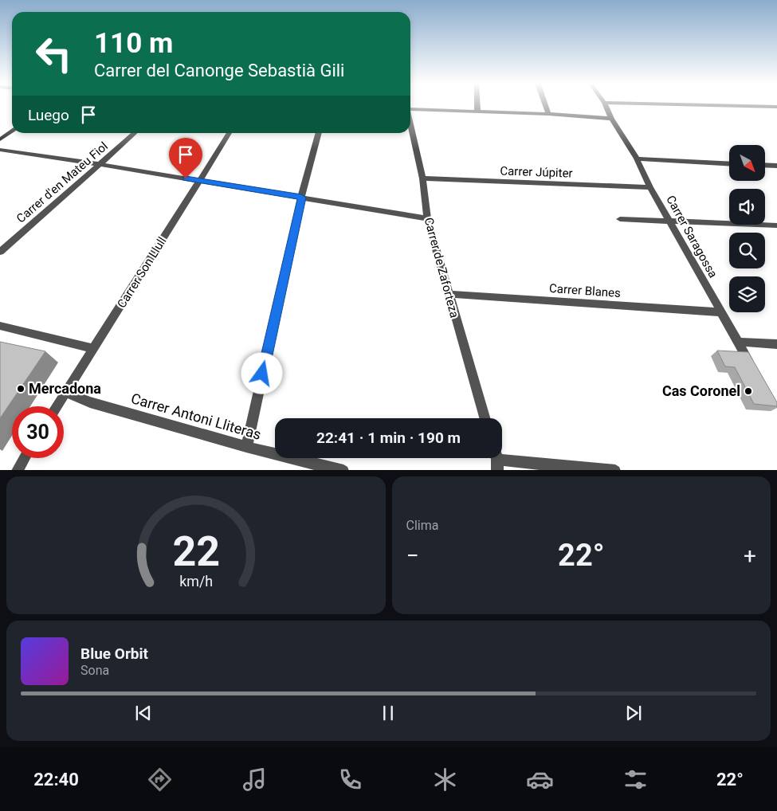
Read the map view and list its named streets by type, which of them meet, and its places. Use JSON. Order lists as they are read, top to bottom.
{
  "streets": {
    "street": [
      "Carrer Júpiter",
      "Carrer d'en Mateu Fiol",
      "Carrer Saragossa",
      "Carrer de Zaforteza",
      "Carrer Son Llull",
      "Carrer Blanes",
      "Carrer Antoni Lliteras"
    ]
  },
  "crossings": [
    ["Carrer Júpiter", "Carrer Saragossa"],
    ["Carrer Júpiter", "Carrer de Zaforteza"],
    ["Carrer Saragossa", "Carrer Blanes"],
    ["Carrer de Zaforteza", "Carrer Blanes"],
    ["Carrer Son Llull", "Carrer Antoni Lliteras"]
  ],
  "places": ["Mercadona", "Cas Coronel"],
  "north": "bottom right",
  "page": {
    "turn": ["110 m", "Carrer del Canonge Sebastià Gili"],
    "then": "Luego",
    "limit": "30",
    "trip": "22:41 · 1 min · 190 m",
    "tile": "Clima",
    "heat": ["−", "22°", "+"],
    "song": ["Blue Orbit", "Sona"],
    "tabs": ["22:40", "22°"],
    "gauge": ["22", "km/h"]
  }
}
